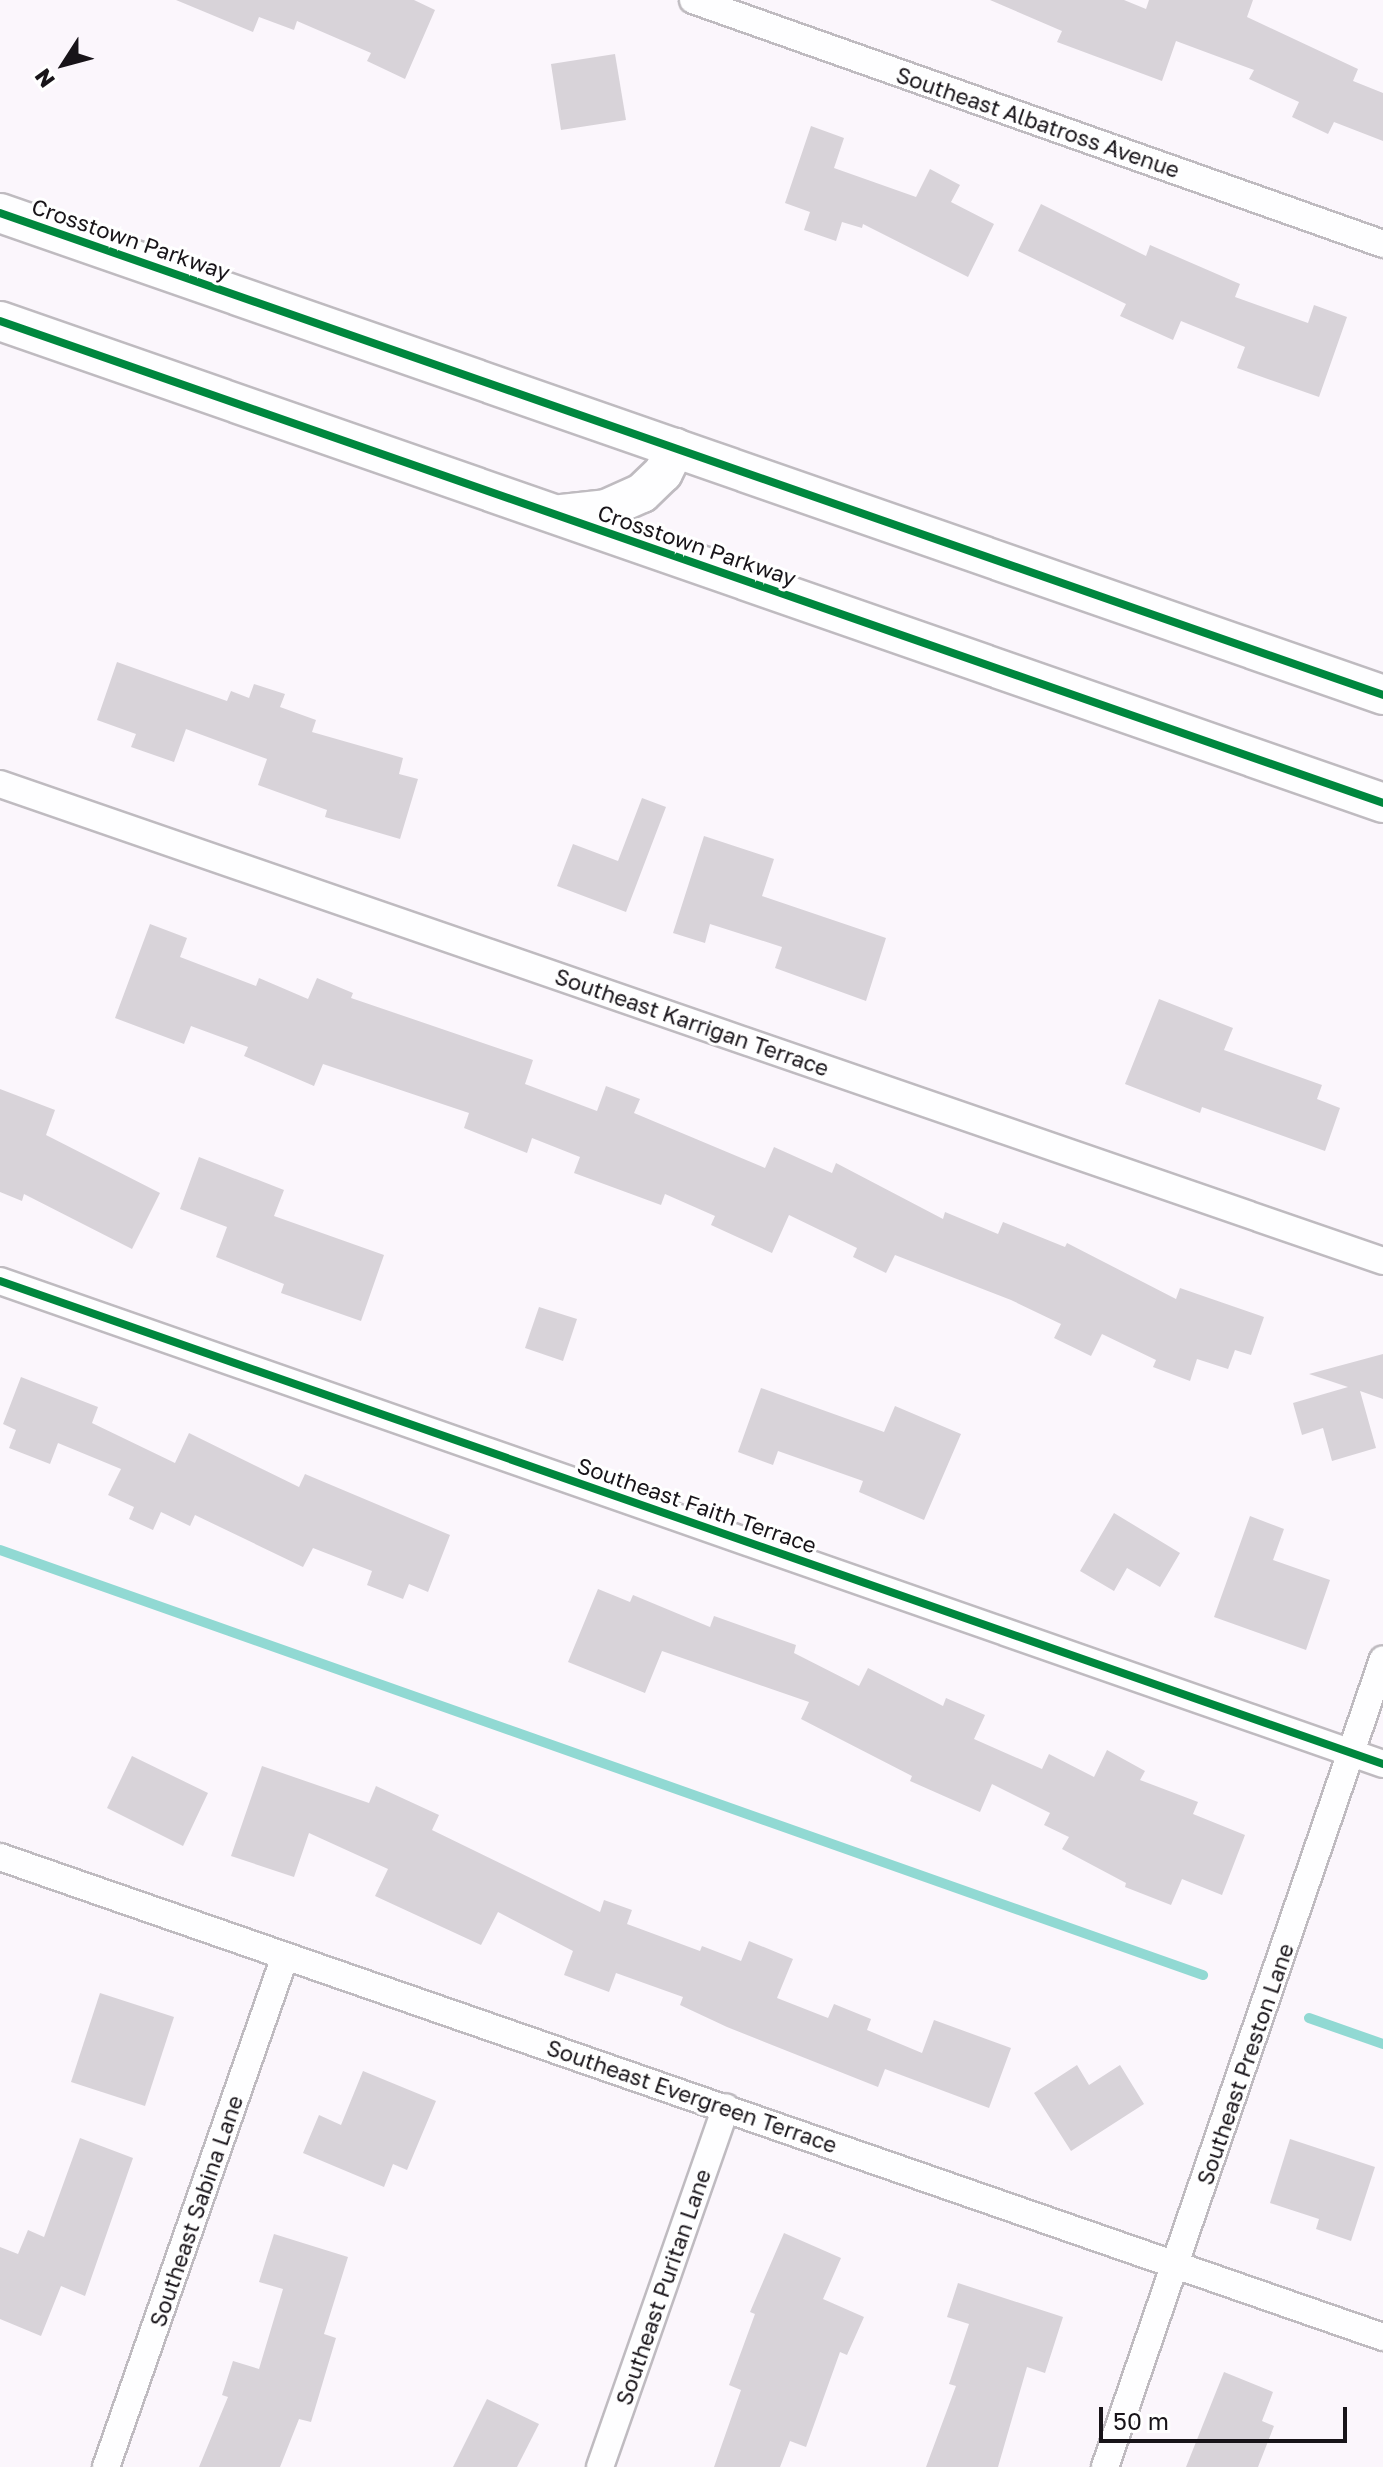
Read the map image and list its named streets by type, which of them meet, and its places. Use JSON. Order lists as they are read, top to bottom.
{
  "streets": {
    "main road": ["Crosstown Parkway"],
    "street": [
      "Southeast Albatross Avenue",
      "Southeast Karrigan Terrace",
      "Southeast Faith Terrace",
      "Southeast Preston Lane",
      "Southeast Evergreen Terrace",
      "Southeast Sabina Lane",
      "Southeast Puritan Lane"
    ]
  },
  "crossings": [
    ["Southeast Faith Terrace", "Southeast Preston Lane"],
    ["Southeast Preston Lane", "Southeast Evergreen Terrace"],
    ["Southeast Evergreen Terrace", "Southeast Sabina Lane"],
    ["Southeast Evergreen Terrace", "Southeast Puritan Lane"]
  ],
  "scale_bar": "50 m",
  "north": "bottom left"
}
